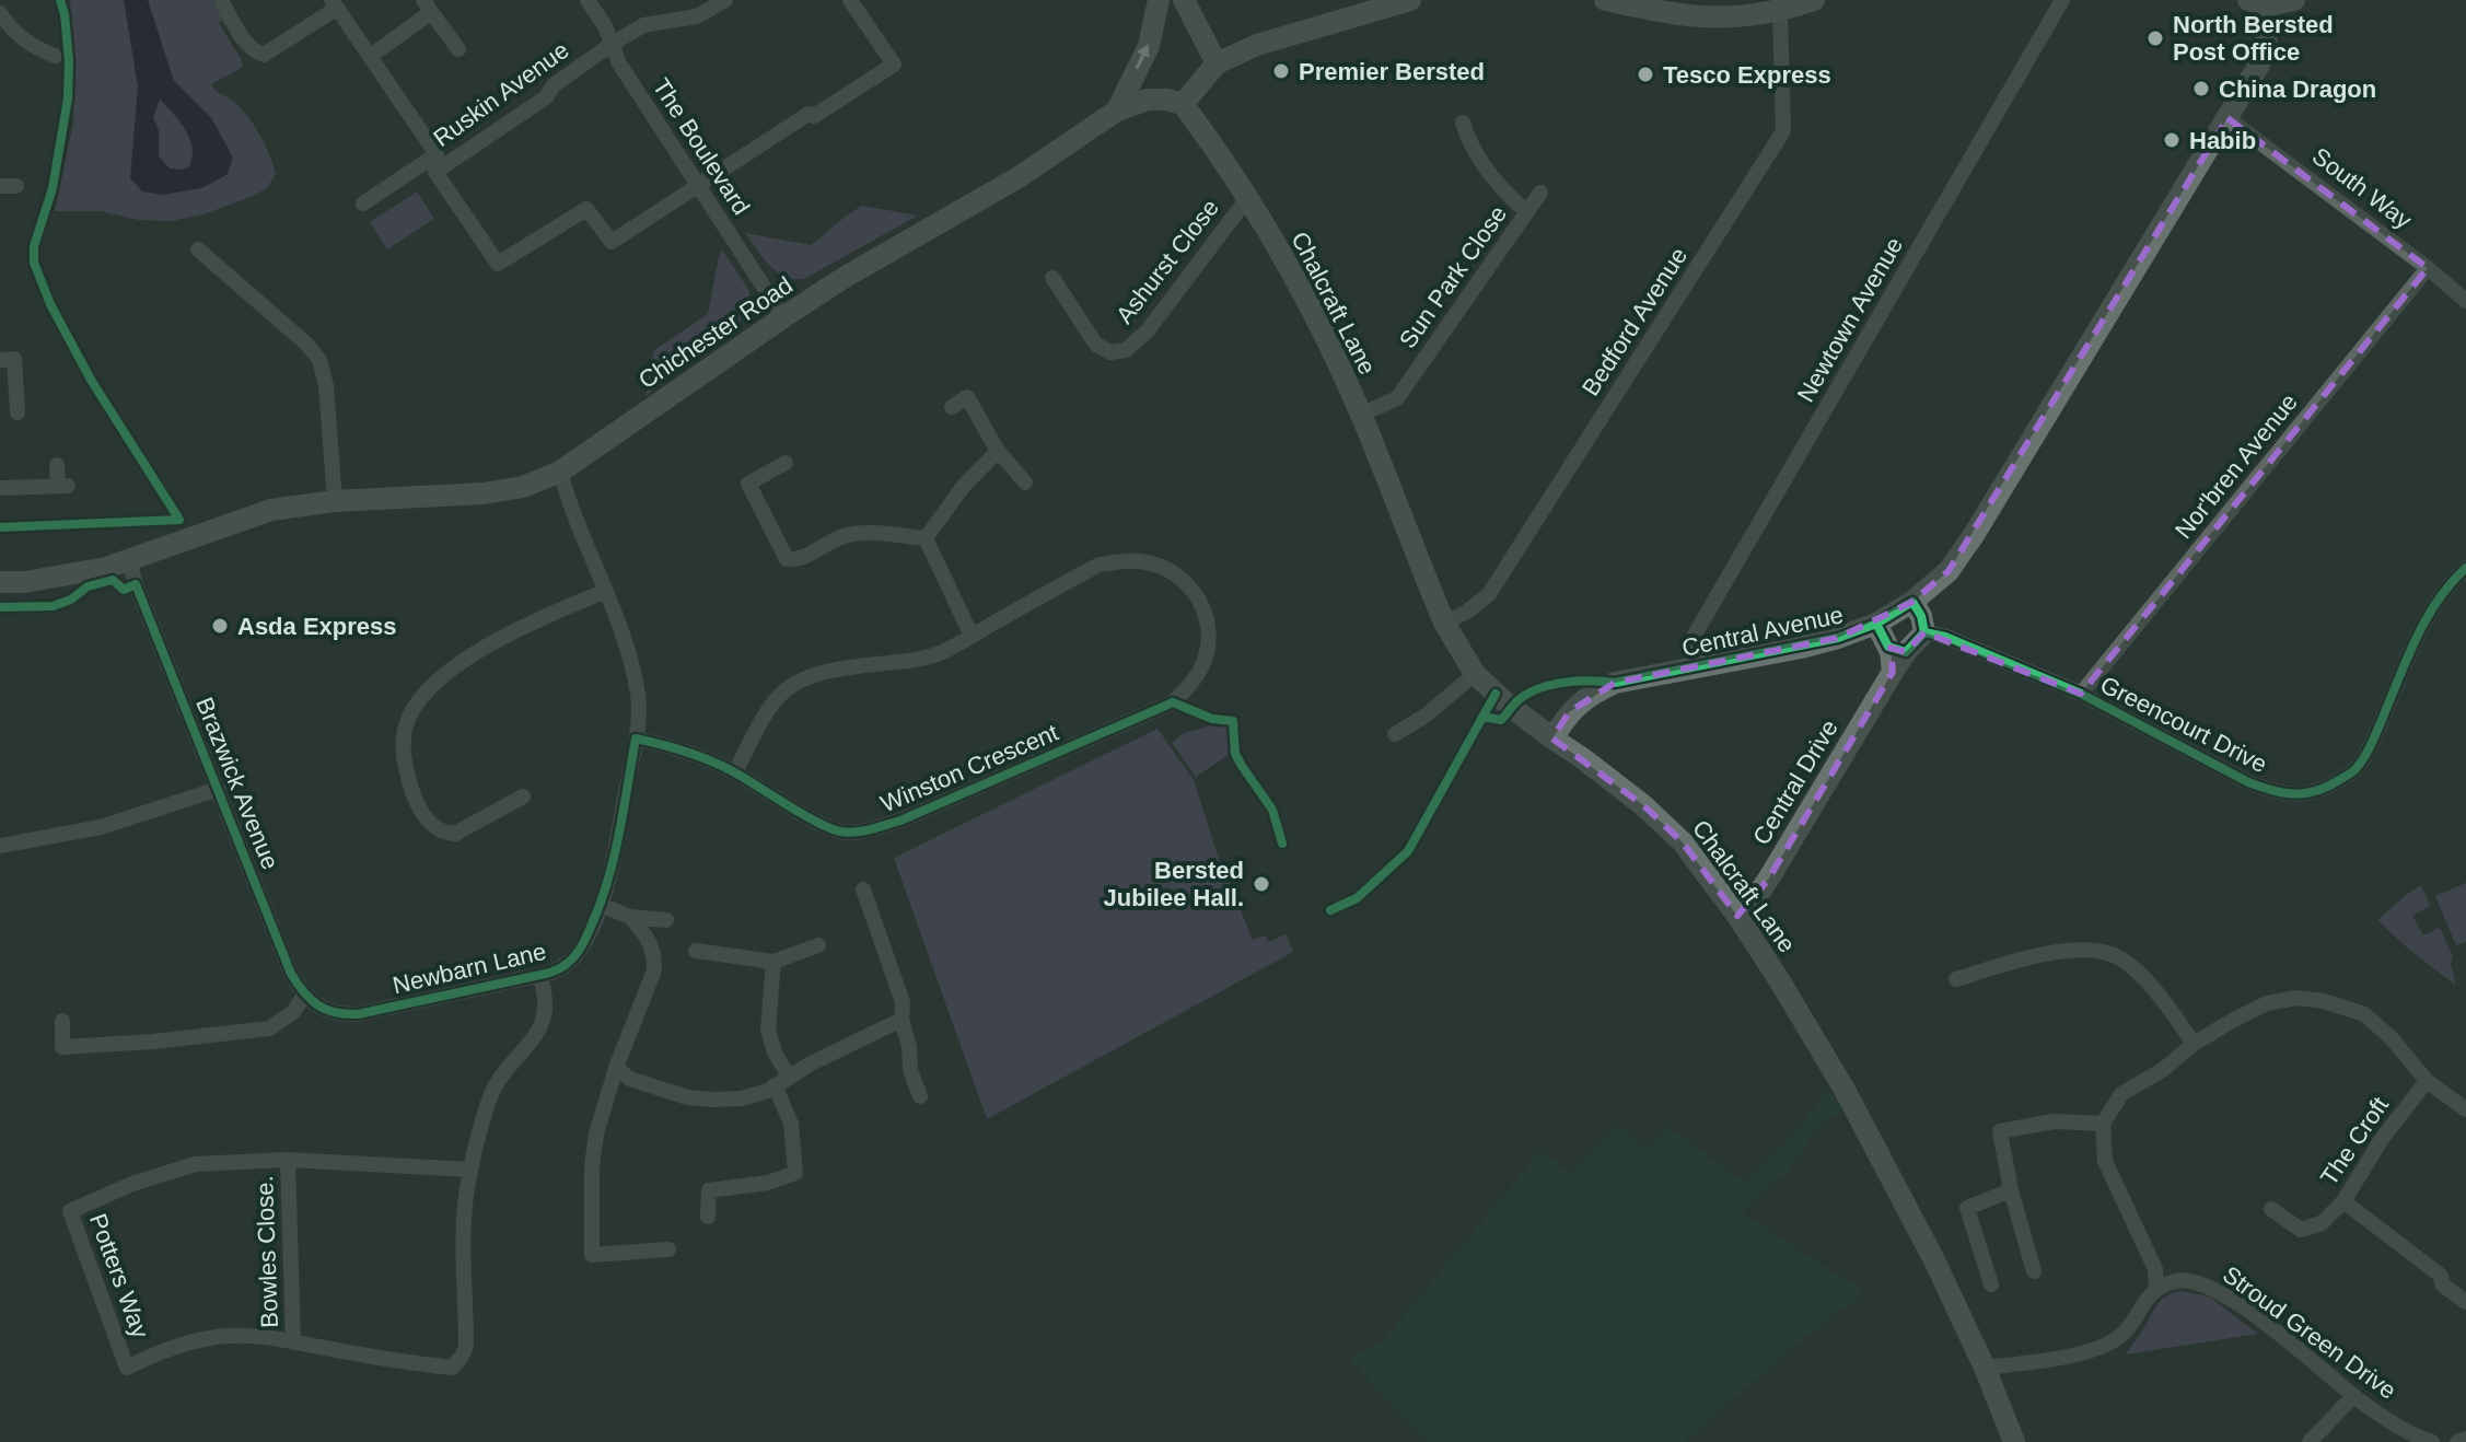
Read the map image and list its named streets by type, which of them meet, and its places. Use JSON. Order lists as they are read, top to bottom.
{
  "streets": {
    "street": [
      "Ruskin Avenue",
      "The Boulevard",
      "South Way",
      "Ashurst Close",
      "Sun Park Close",
      "Chalcraft Lane",
      "Newtown Avenue",
      "Bedford Avenue",
      "Chichester Road",
      "Nor'bren Avenue",
      "Central Avenue",
      "Greencourt Drive",
      "Winston Crescent",
      "Central Drive",
      "Brazwick Avenue",
      "Newbarn Lane",
      "The Croft",
      "Bowles Close.",
      "Potters Way",
      "Stroud Green Drive"
    ]
  },
  "crossings": [
    ["Ruskin Avenue", "The Boulevard"],
    ["The Boulevard", "Chichester Road"],
    ["South Way", "Nor'bren Avenue"],
    ["South Way", "Central Avenue"],
    ["Ashurst Close", "Chalcraft Lane"],
    ["Sun Park Close", "Chalcraft Lane"],
    ["Chalcraft Lane", "Bedford Avenue"],
    ["Chalcraft Lane", "Chichester Road"],
    ["Chalcraft Lane", "Central Avenue"],
    ["Chalcraft Lane", "Central Drive"],
    ["Newtown Avenue", "Central Avenue"],
    ["Chichester Road", "Brazwick Avenue"],
    ["Chichester Road", "Newbarn Lane"],
    ["Nor'bren Avenue", "Greencourt Drive"],
    ["Central Avenue", "Central Drive"],
    ["Winston Crescent", "Newbarn Lane"],
    ["Brazwick Avenue", "Newbarn Lane"],
    ["Bowles Close.", "Potters Way"]
  ],
  "places": [
    "North Bersted Post Office",
    "Premier Bersted",
    "Tesco Express",
    "China Dragon",
    "Habib",
    "Asda Express",
    "Bersted Jubilee Hall."
  ]
}
